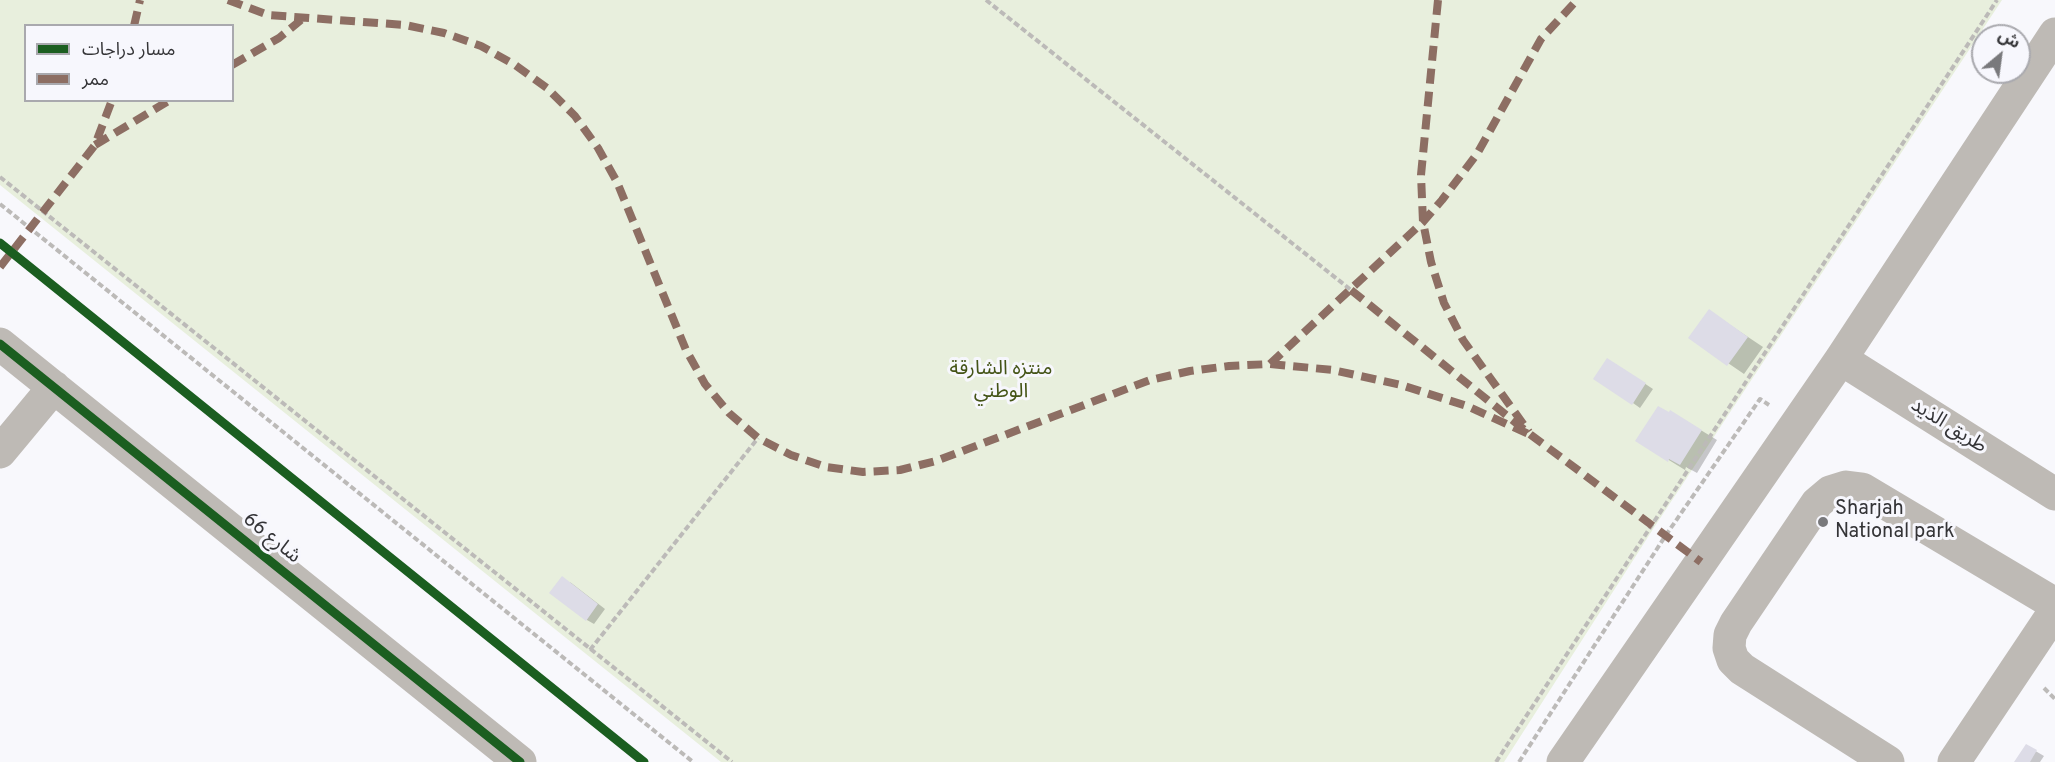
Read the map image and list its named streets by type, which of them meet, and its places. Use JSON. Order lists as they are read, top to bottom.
{
  "streets": {
    "street": ["طريق الذيد", "شارع 66"]
  },
  "parks": ["منتزه الشارقة الوطني"],
  "places": ["Sharjah National park"],
  "legend": ["مسار دراجات", "ممر"],
  "north": "top right"
}
